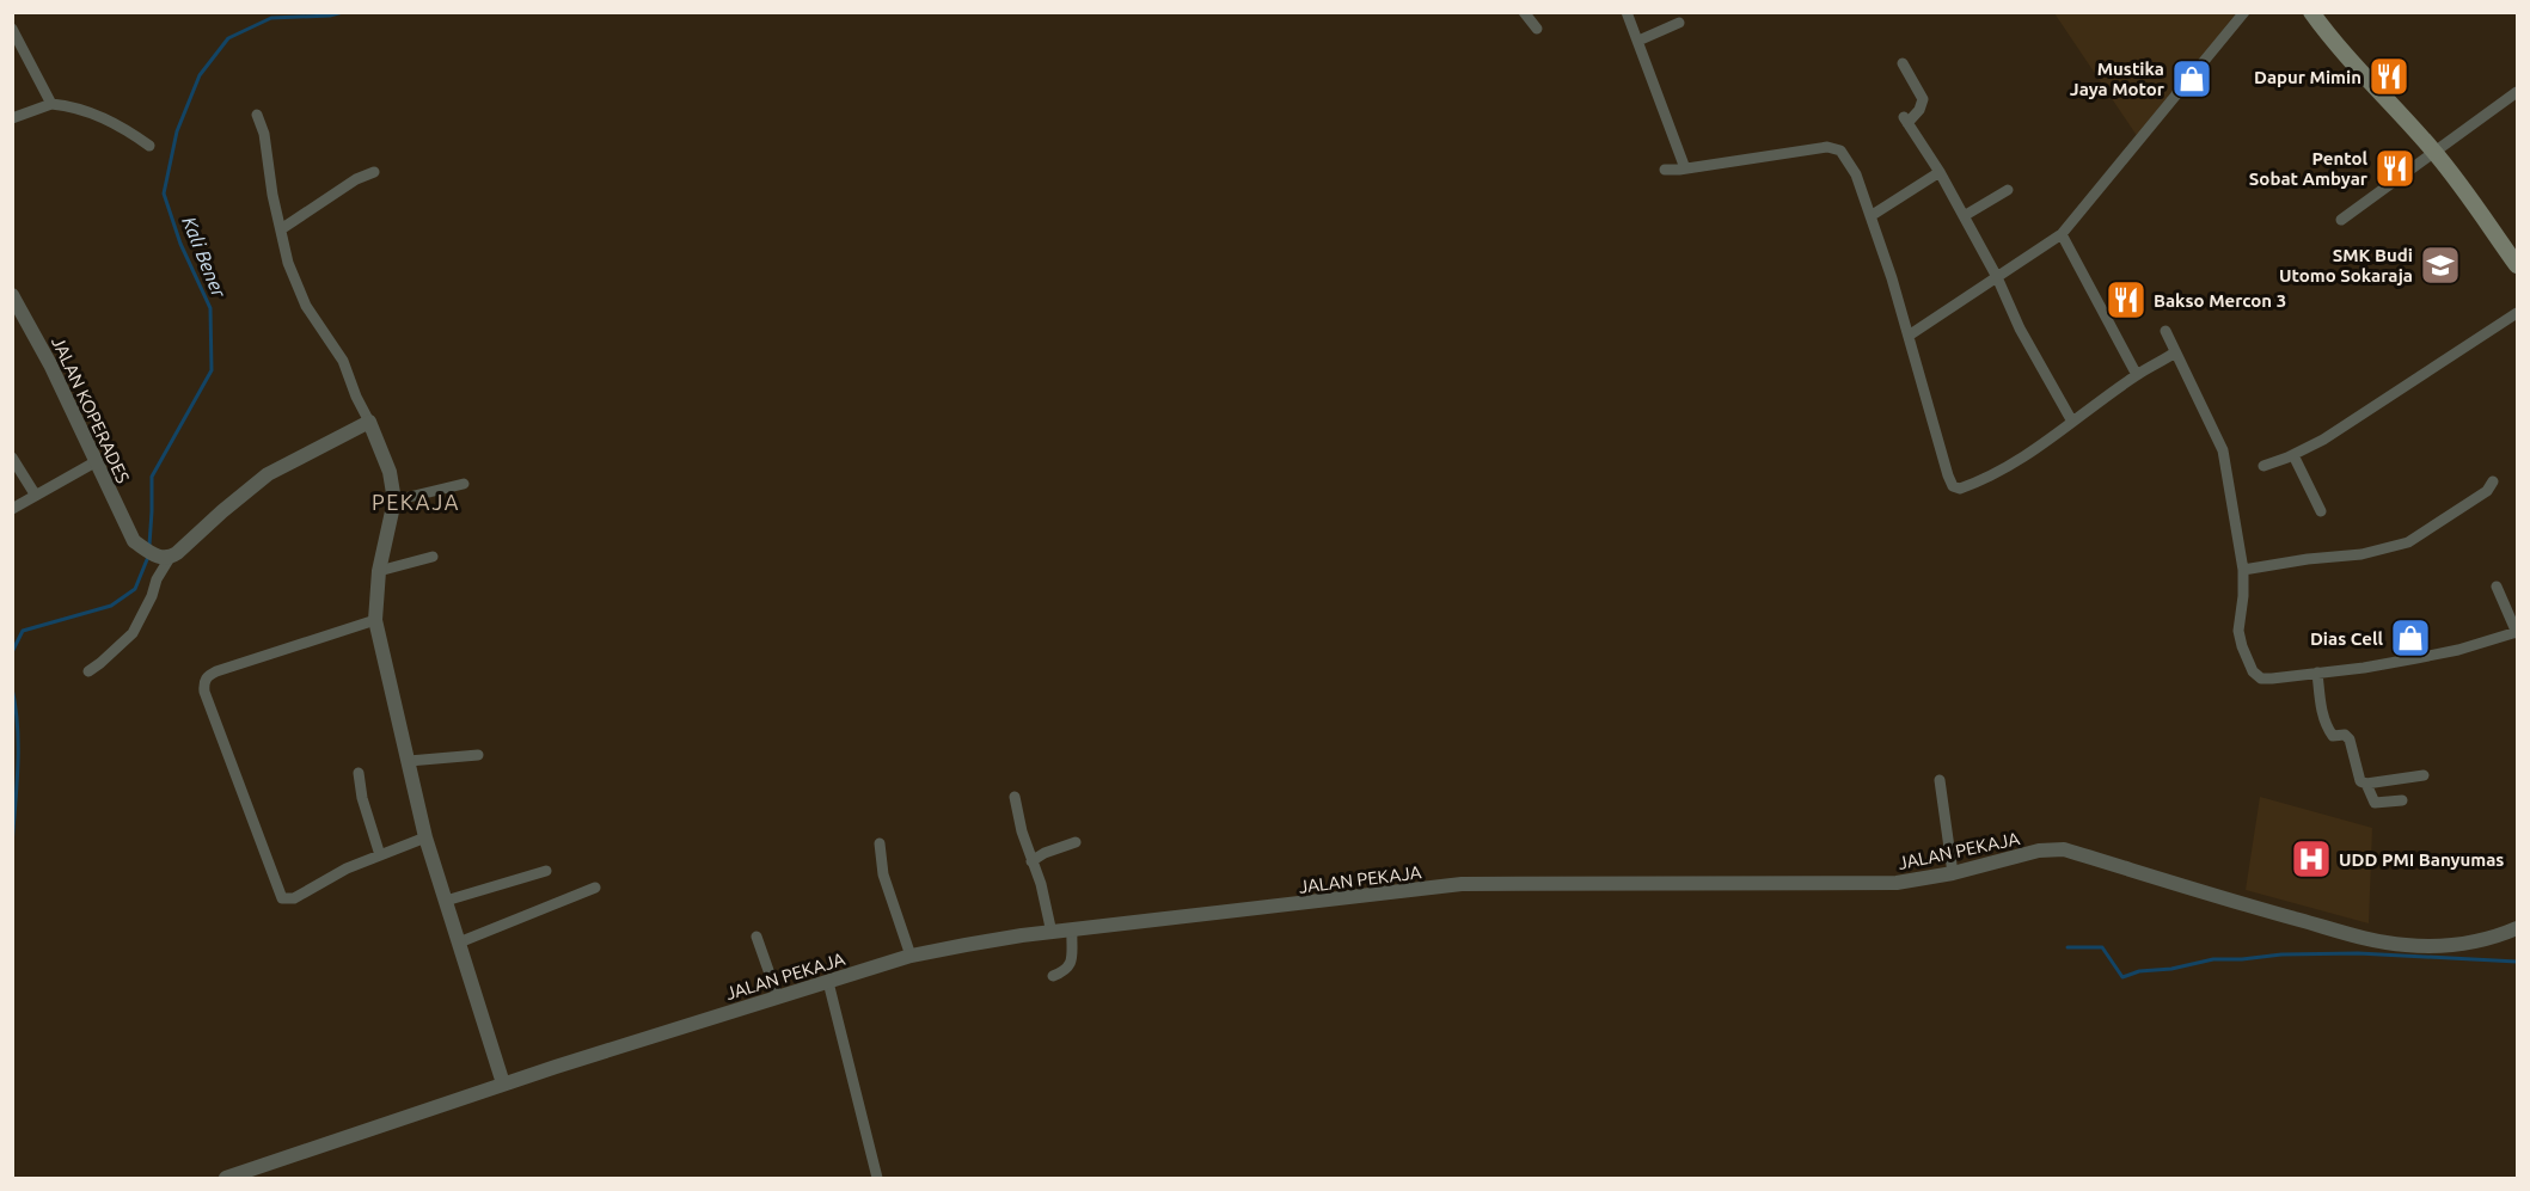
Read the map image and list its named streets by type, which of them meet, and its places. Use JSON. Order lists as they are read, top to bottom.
{
  "streets": {
    "street": ["JALAN KOPERADES", "JALAN PEKAJA"]
  },
  "districts": ["PEKAJA"],
  "water": ["Kali Bener"],
  "places": {
    "restaurant": ["Dapur Mimin", "Pentol Sobat Ambyar", "Bakso Mercon 3"],
    "shop": ["Mustika Jaya Motor", "Dias Cell"],
    "school or university": ["SMK Budi Utomo Sokaraja"],
    "hospital": ["UDD PMI Banyumas"]
  }
}
